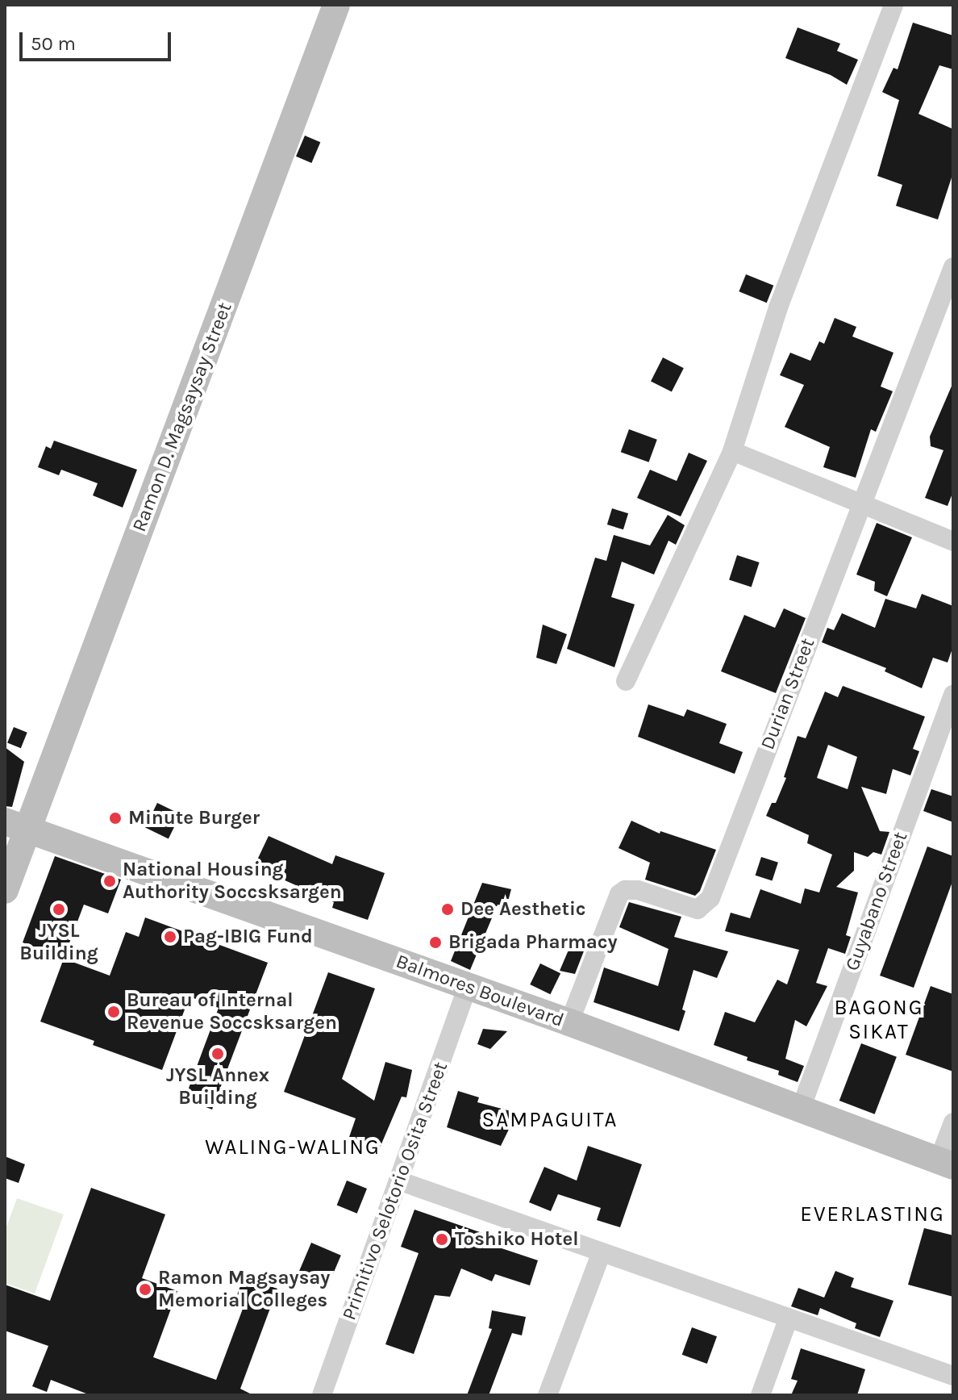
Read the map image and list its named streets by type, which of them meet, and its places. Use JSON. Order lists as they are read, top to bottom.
{
  "streets": {
    "main road": ["Ramon D. Magsaysay Street", "Balmores Boulevard"],
    "street": ["Durian Street", "Guyabano Street", "Primitivo Selotorio Osita Street"]
  },
  "crossings": [
    ["Ramon D. Magsaysay Street", "Balmores Boulevard"],
    ["Durian Street", "Balmores Boulevard"],
    ["Guyabano Street", "Balmores Boulevard"],
    ["Balmores Boulevard", "Primitivo Selotorio Osita Street"]
  ],
  "districts": [
    "BAGONG SIKAT",
    "SAMPAGUITA",
    "WALING-WALING",
    "EVERLASTING"
  ],
  "places": [
    "Minute Burger",
    "National Housing Authority Soccsksargen",
    "JYSL Building",
    "Dee Aesthetic",
    "Pag-IBIG Fund",
    "Brigada Pharmacy",
    "Bureau of Internal Revenue Soccsksargen",
    "JYSL Annex Building",
    "Toshiko Hotel",
    "Ramon Magsaysay Memorial Colleges"
  ],
  "scale_bar": "50 m"
}
